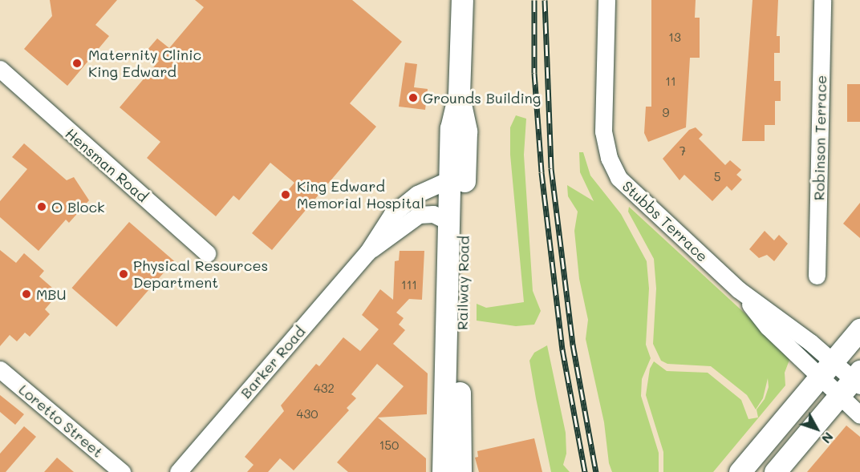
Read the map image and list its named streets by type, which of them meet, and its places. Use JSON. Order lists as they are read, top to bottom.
{
  "streets": {
    "main road": ["Railway Road"],
    "street": [
      "Robinson Terrace",
      "Hensman Road",
      "Stubbs Terrace",
      "Barker Road",
      "Loretto Street"
    ]
  },
  "crossings": [
    ["Railway Road", "Barker Road"]
  ],
  "places": [
    "Maternity Clinic King Edward",
    "Grounds Building",
    "King Edward Memorial Hospital",
    "O Block",
    "Physical Resources Department",
    "MBU"
  ],
  "house_numbers": [
    "13",
    "11",
    "9",
    "7",
    "5",
    "111",
    "432",
    "430",
    "150"
  ],
  "north": "bottom right"
}
